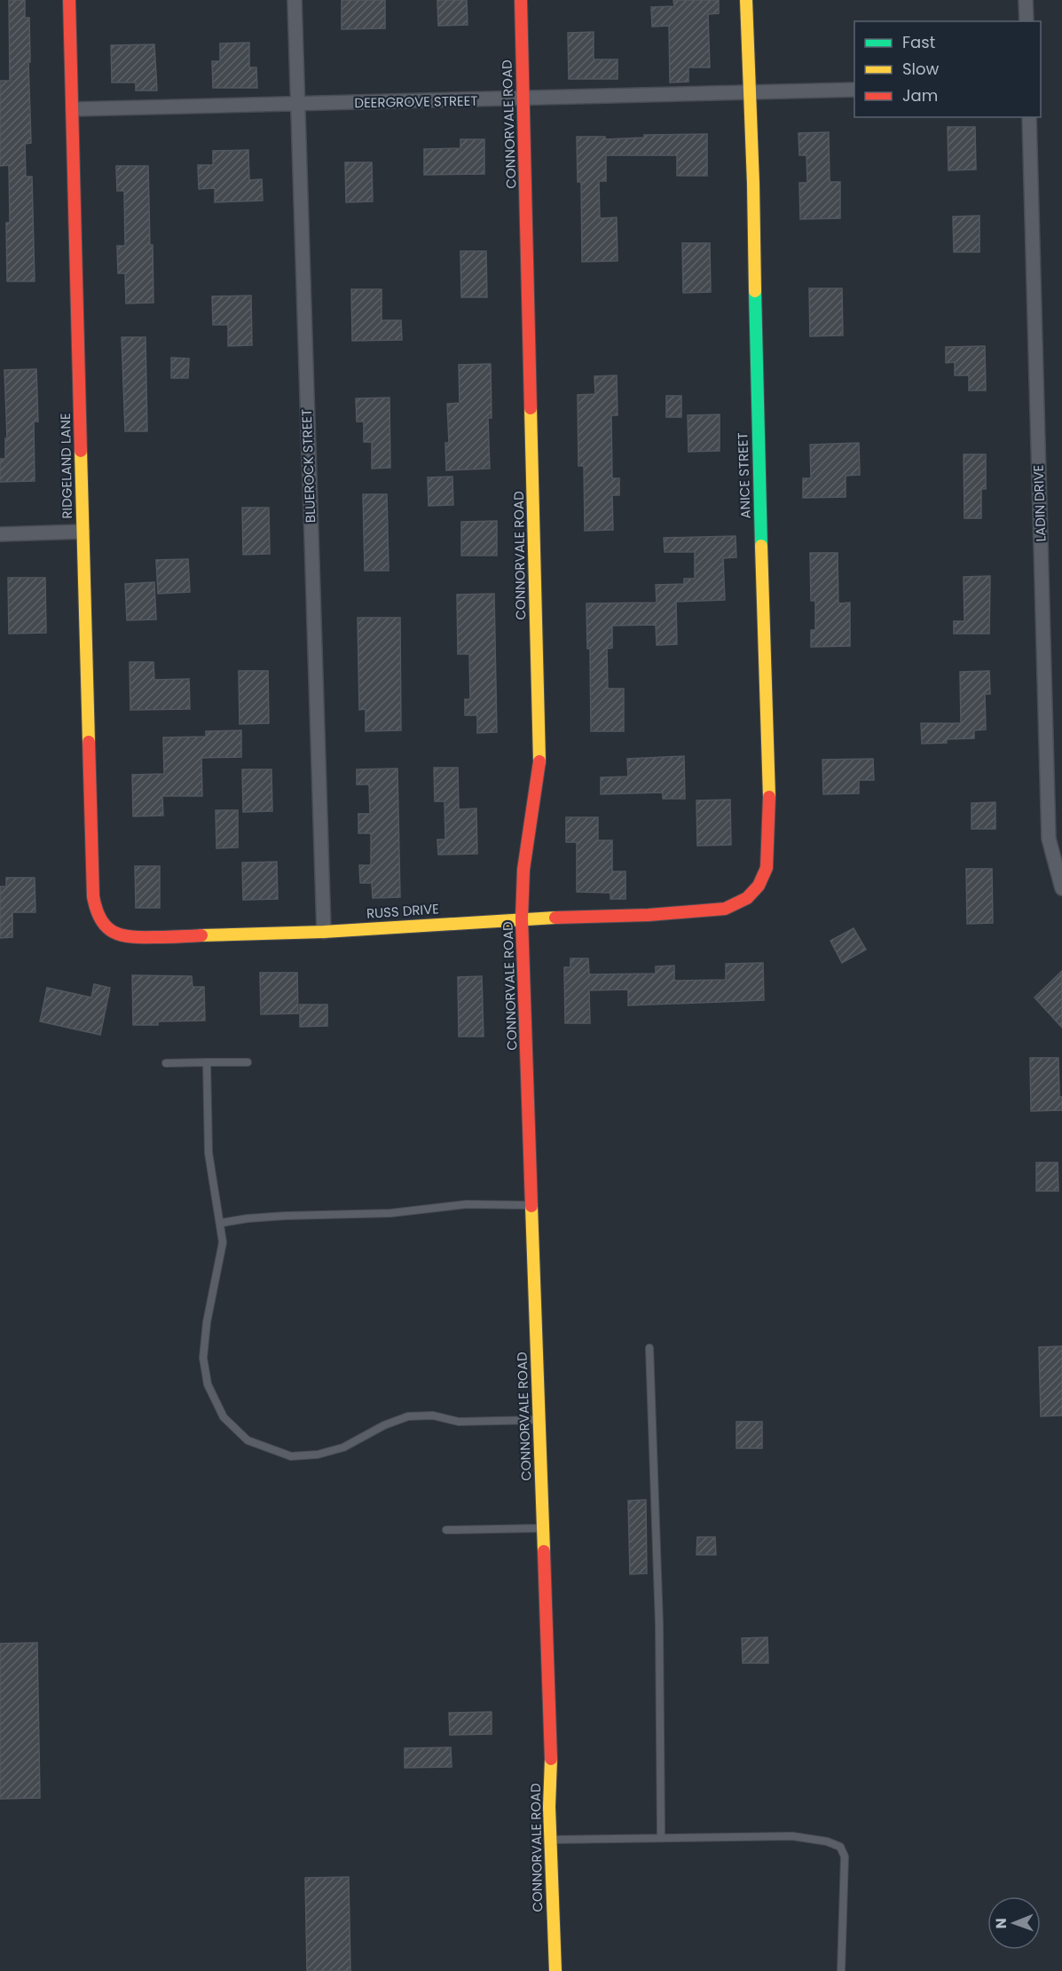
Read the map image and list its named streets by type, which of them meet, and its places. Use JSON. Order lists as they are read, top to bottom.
{
  "streets": {
    "street": [
      "DEERGROVE STREET",
      "CONNORVALE ROAD",
      "RIDGELAND LANE",
      "BLUEROCK STREET",
      "ANICE STREET",
      "LADIN DRIVE",
      "RUSS DRIVE"
    ]
  },
  "crossings": [
    ["DEERGROVE STREET", "CONNORVALE ROAD"],
    ["DEERGROVE STREET", "RIDGELAND LANE"],
    ["DEERGROVE STREET", "BLUEROCK STREET"],
    ["DEERGROVE STREET", "ANICE STREET"],
    ["CONNORVALE ROAD", "RUSS DRIVE"],
    ["RIDGELAND LANE", "RUSS DRIVE"],
    ["BLUEROCK STREET", "RUSS DRIVE"],
    ["ANICE STREET", "RUSS DRIVE"]
  ],
  "legend": ["Fast", "Slow", "Jam"],
  "north": "left"
}
